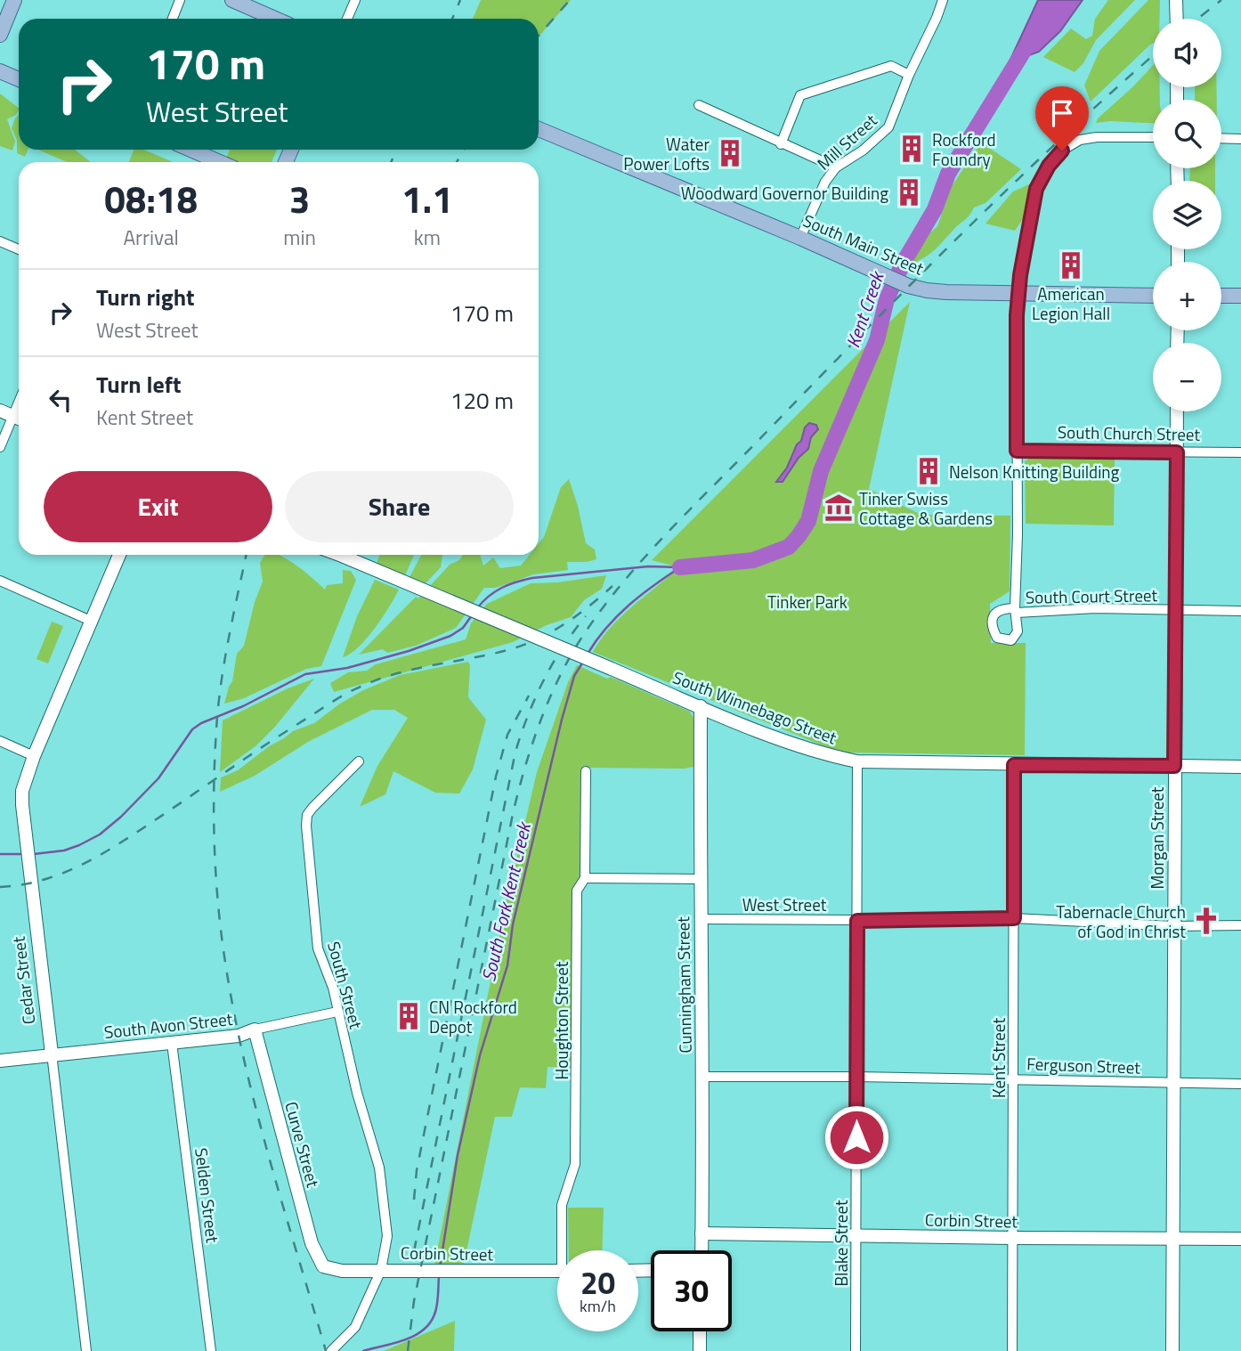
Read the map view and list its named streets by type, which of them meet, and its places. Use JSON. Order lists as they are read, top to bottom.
{
  "streets": {
    "main road": ["South Main Street"],
    "street": [
      "Mill Street",
      "South Church Street",
      "South Court Street",
      "South Winnebago Street",
      "Morgan Street",
      "West Street",
      "Cedar Street",
      "South Street",
      "Cunningham Street",
      "Houghton Street",
      "South Avon Street",
      "Kent Street",
      "Ferguson Street",
      "Curve Street",
      "Selden Street",
      "Corbin Street",
      "Blake Street"
    ]
  },
  "crossings": [
    ["Mill Street", "South Main Street"],
    ["South Church Street", "South Court Street"],
    ["South Church Street", "Morgan Street"],
    ["South Court Street", "Morgan Street"],
    ["South Winnebago Street", "Morgan Street"],
    ["South Winnebago Street", "Cunningham Street"],
    ["South Winnebago Street", "Kent Street"],
    ["South Winnebago Street", "Blake Street"],
    ["Morgan Street", "West Street"],
    ["Morgan Street", "Ferguson Street"],
    ["Morgan Street", "Corbin Street"],
    ["West Street", "Cunningham Street"],
    ["West Street", "Kent Street"],
    ["West Street", "Blake Street"],
    ["Cedar Street", "South Avon Street"],
    ["South Street", "South Avon Street"],
    ["South Street", "Corbin Street"],
    ["Cunningham Street", "Ferguson Street"],
    ["Cunningham Street", "Corbin Street"],
    ["South Avon Street", "Curve Street"],
    ["South Avon Street", "Selden Street"],
    ["Kent Street", "Ferguson Street"],
    ["Kent Street", "Corbin Street"],
    ["Ferguson Street", "Blake Street"],
    ["Curve Street", "Corbin Street"],
    ["Corbin Street", "Blake Street"]
  ],
  "water": ["Kent Creek", "South Fork Kent Creek"],
  "parks": ["Tinker Park"],
  "places": {
    "building": [
      "Rockford Foundry",
      "Water Power Lofts",
      "Woodward Governor Building",
      "American Legion Hall",
      "Nelson Knitting Building",
      "CN Rockford Depot"
    ],
    "museum": ["Tinker Swiss Cottage & Gardens"],
    "church": ["Tabernacle Church of God in Christ"]
  },
  "page": {
    "map_buttons": ["+", "−"],
    "turn": ["170 m", "West Street"],
    "eta": [
      "08:18",
      "Arrival",
      "3",
      "min",
      "1.1",
      "km"
    ],
    "list": [
      {
        "name": "Turn right",
        "note": "West Street",
        "value": "170 m"
      },
      {
        "name": "Turn left",
        "note": "Kent Street",
        "value": "120 m"
      }
    ],
    "buttons": ["Exit", "Share"],
    "speed": "20 km/h",
    "limit": "30"
  }
}
